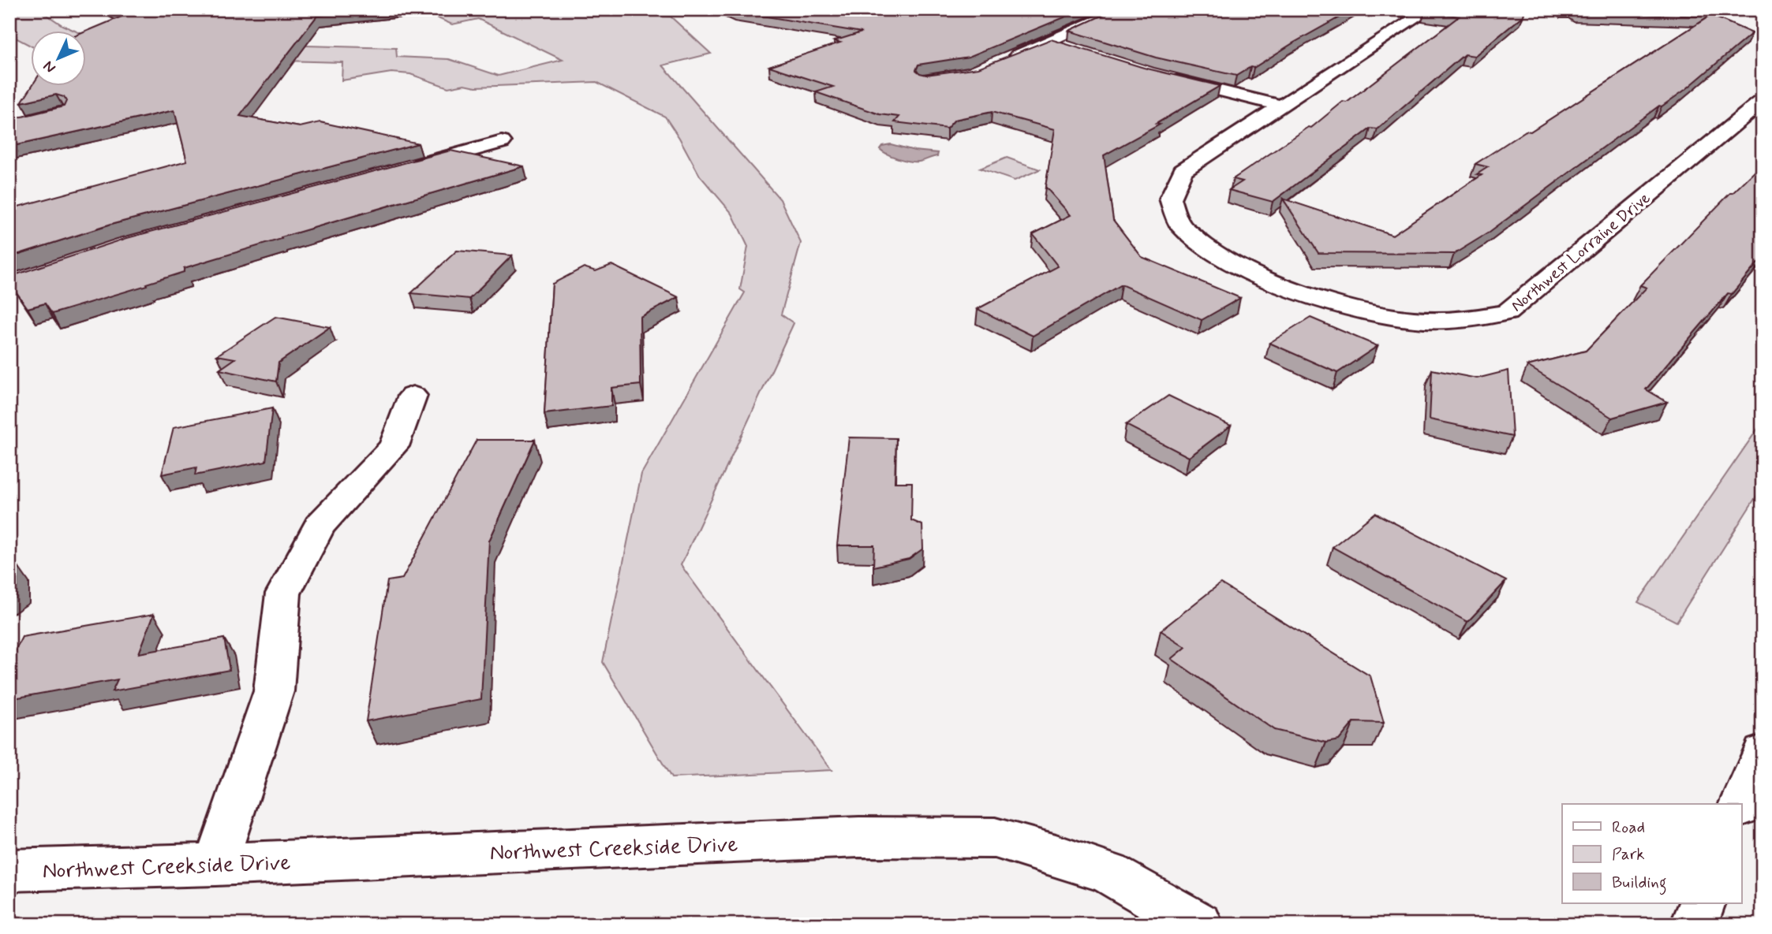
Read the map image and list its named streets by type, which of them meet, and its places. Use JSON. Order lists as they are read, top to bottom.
{
  "streets": {
    "street": ["Northwest Lorraine Drive", "Northwest Creekside Drive"]
  },
  "legend": ["Road", "Park", "Building"],
  "north": "bottom left"
}
